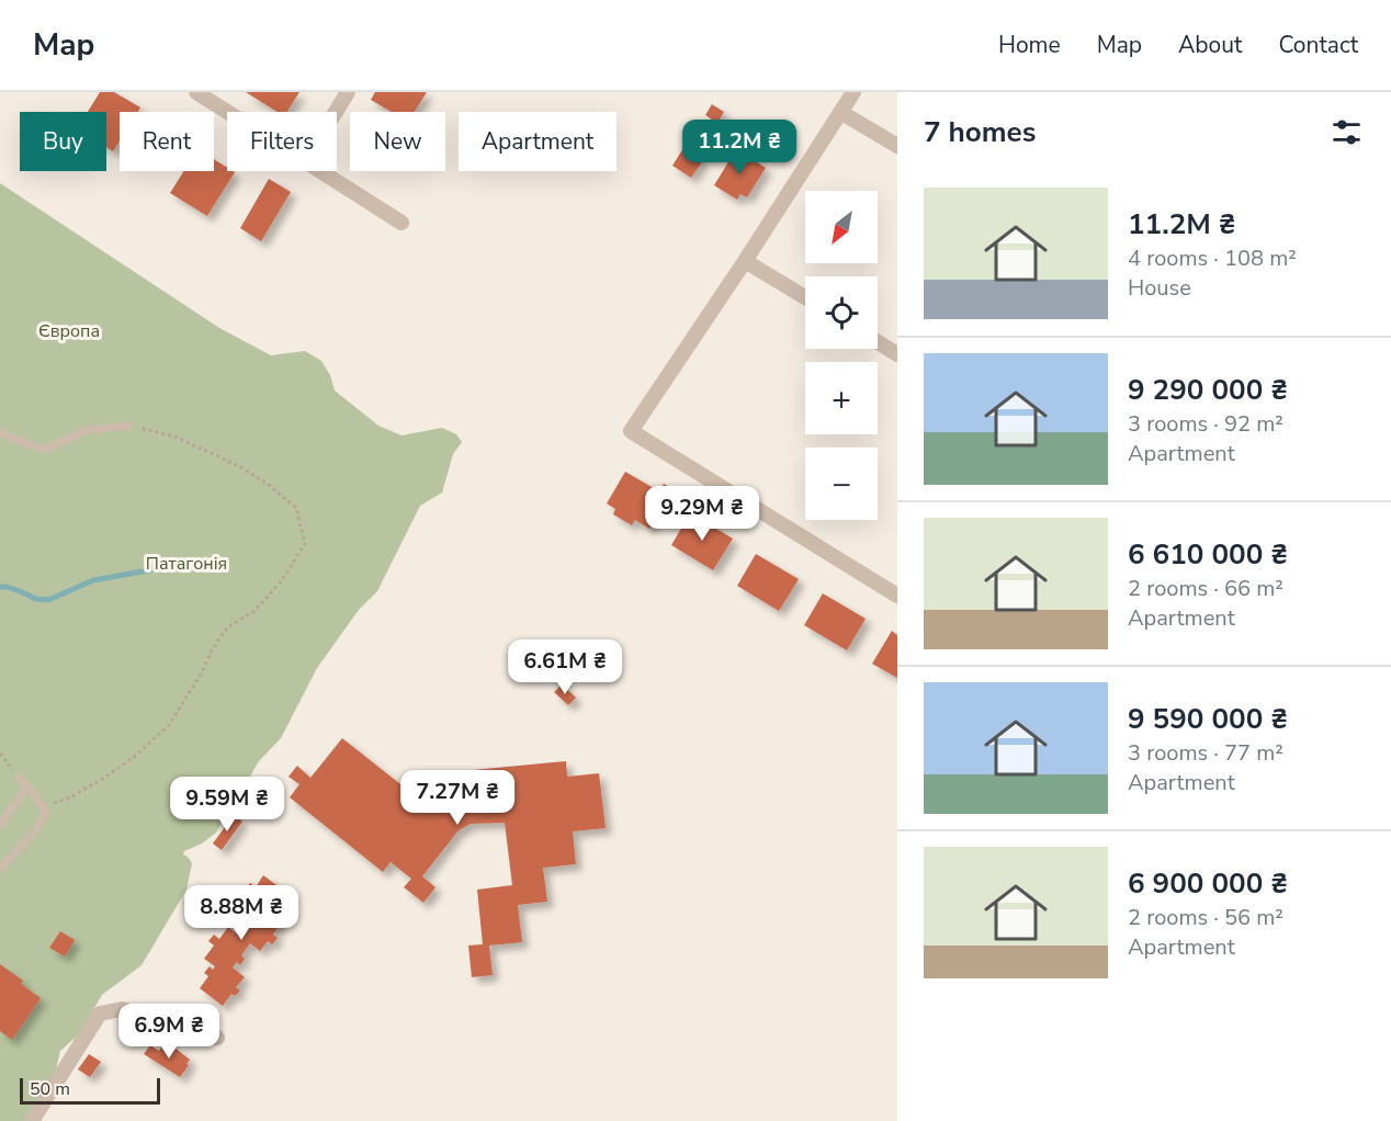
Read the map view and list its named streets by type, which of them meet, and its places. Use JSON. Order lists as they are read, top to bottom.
{
  "parks": ["Європа", "Патагонія"],
  "scale_bar": "50 m",
  "north": "bottom left",
  "page": {
    "header": "Map",
    "nav": [
      "Home",
      "Map",
      "About",
      "Contact"
    ],
    "heading": "7 homes",
    "chip": [
      "Buy",
      "Rent",
      "Filters",
      "New",
      "Apartment"
    ],
    "price": [
      "11.2M ₴",
      "9.29M ₴",
      "6.61M ₴",
      "7.27M ₴",
      "9.59M ₴",
      "8.88M ₴",
      "6.9M ₴"
    ],
    "list": [
      {
        "name": "11.2M ₴",
        "note": "4 rooms · 108 m² · House"
      },
      {
        "name": "9 290 000 ₴",
        "note": "3 rooms · 92 m² · Apartment"
      },
      {
        "name": "6 610 000 ₴",
        "note": "2 rooms · 66 m² · Apartment"
      },
      {
        "name": "9 590 000 ₴",
        "note": "3 rooms · 77 m² · Apartment"
      },
      {
        "name": "6 900 000 ₴",
        "note": "2 rooms · 56 m² · Apartment"
      }
    ],
    "map_buttons": ["+", "−"],
    "scale": "50 m"
  }
}
